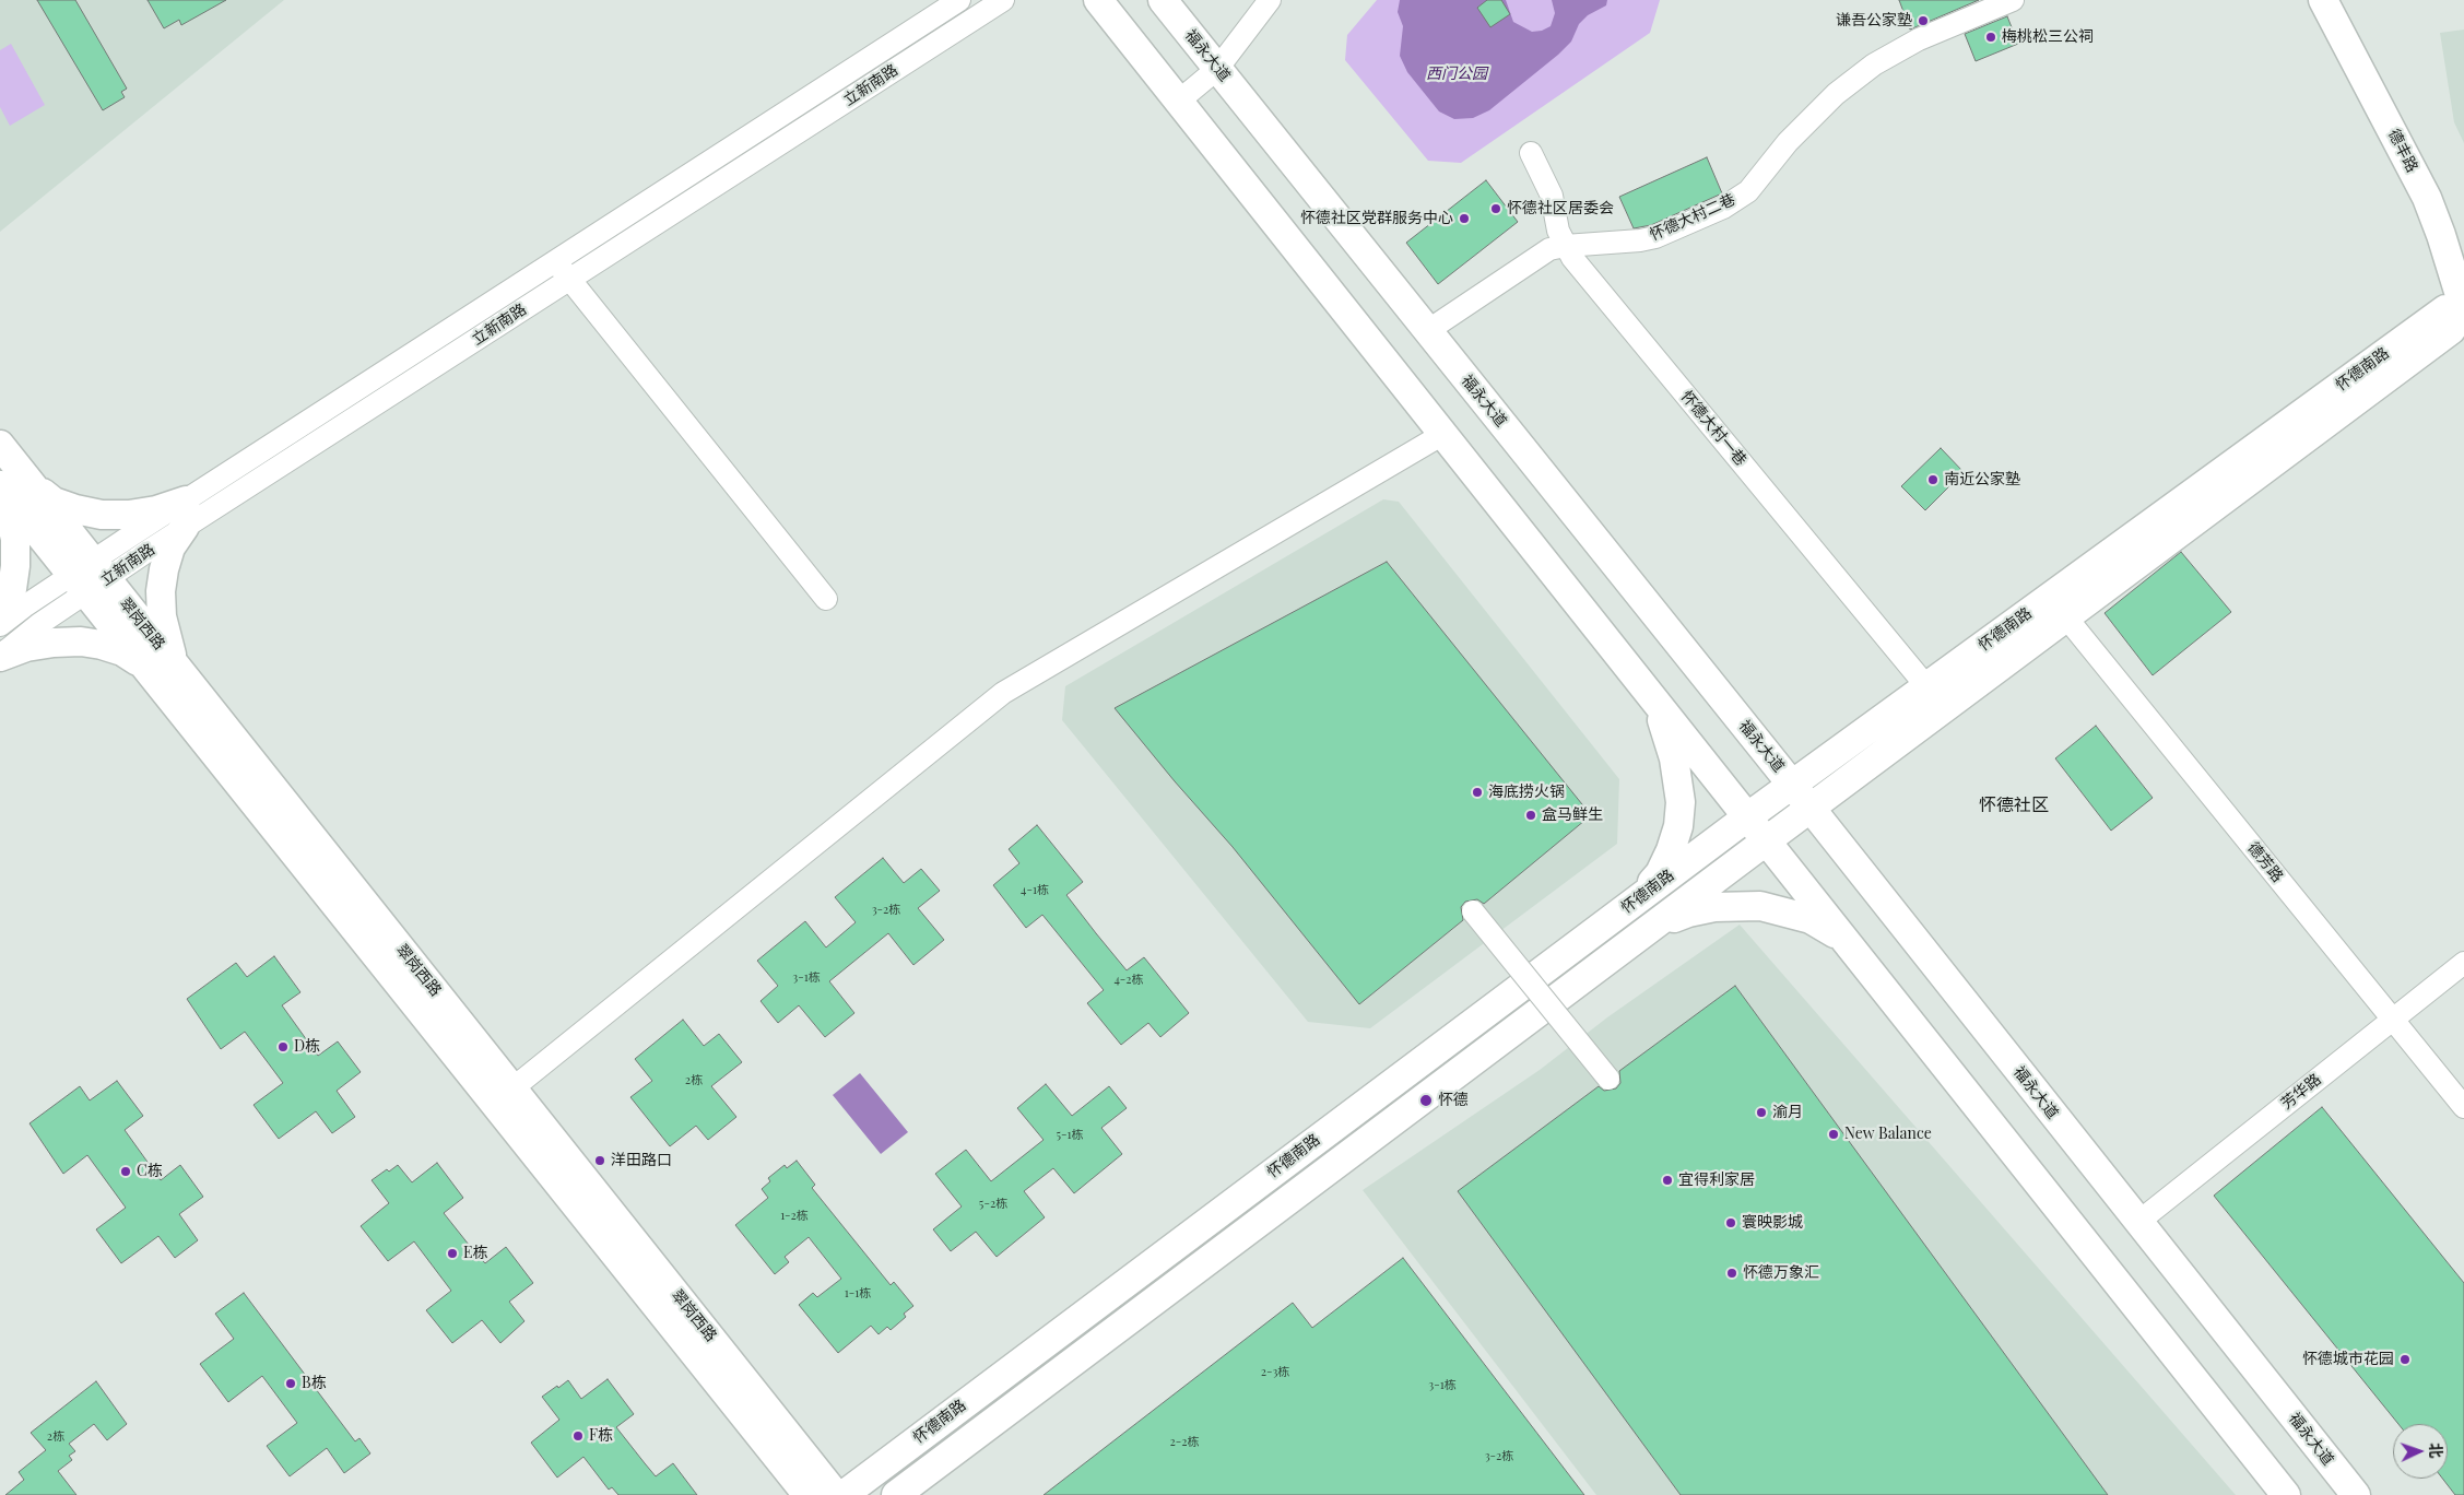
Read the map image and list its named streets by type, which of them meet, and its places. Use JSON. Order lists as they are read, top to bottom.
{
  "streets": {
    "main road": [
      "福永大道",
      "德丰路",
      "怀德南路",
      "翠岗西路"
    ],
    "street": [
      "立新南路",
      "怀德大村二巷",
      "怀德大村一巷",
      "德芳路",
      "芳华路"
    ]
  },
  "crossings": [
    ["福永大道", "怀德大村二巷"],
    ["福永大道", "怀德南路"],
    ["福永大道", "芳华路"],
    ["立新南路", "翠岗西路"],
    ["德丰路", "怀德南路"],
    ["怀德大村二巷", "怀德大村一巷"],
    ["怀德南路", "怀德大村一巷"],
    ["怀德南路", "德芳路"],
    ["德芳路", "芳华路"]
  ],
  "districts": ["怀德社区"],
  "parks": ["西门公园"],
  "places": [
    "谦吾公家塾",
    "梅桃松三公祠",
    "怀德社区居委会",
    "怀德社区党群服务中心",
    "南近公家塾",
    "海底捞火锅",
    "盒马鲜生",
    "D栋",
    "怀德",
    "渝月",
    "New Balance",
    "洋田路口",
    "C栋",
    "宜得利家居",
    "寰映影城",
    "E栋",
    "怀德万象汇",
    "怀德城市花园",
    "B栋",
    "F栋"
  ],
  "house_numbers": [
    "4-1栋",
    "3-2栋",
    "3-1栋",
    "4-2栋",
    "2栋",
    "5-1栋",
    "5-2栋",
    "1-2栋",
    "1-1栋",
    "2-3栋",
    "3-1栋",
    "2栋",
    "2-2栋",
    "3-2栋"
  ],
  "north": "right"
}
